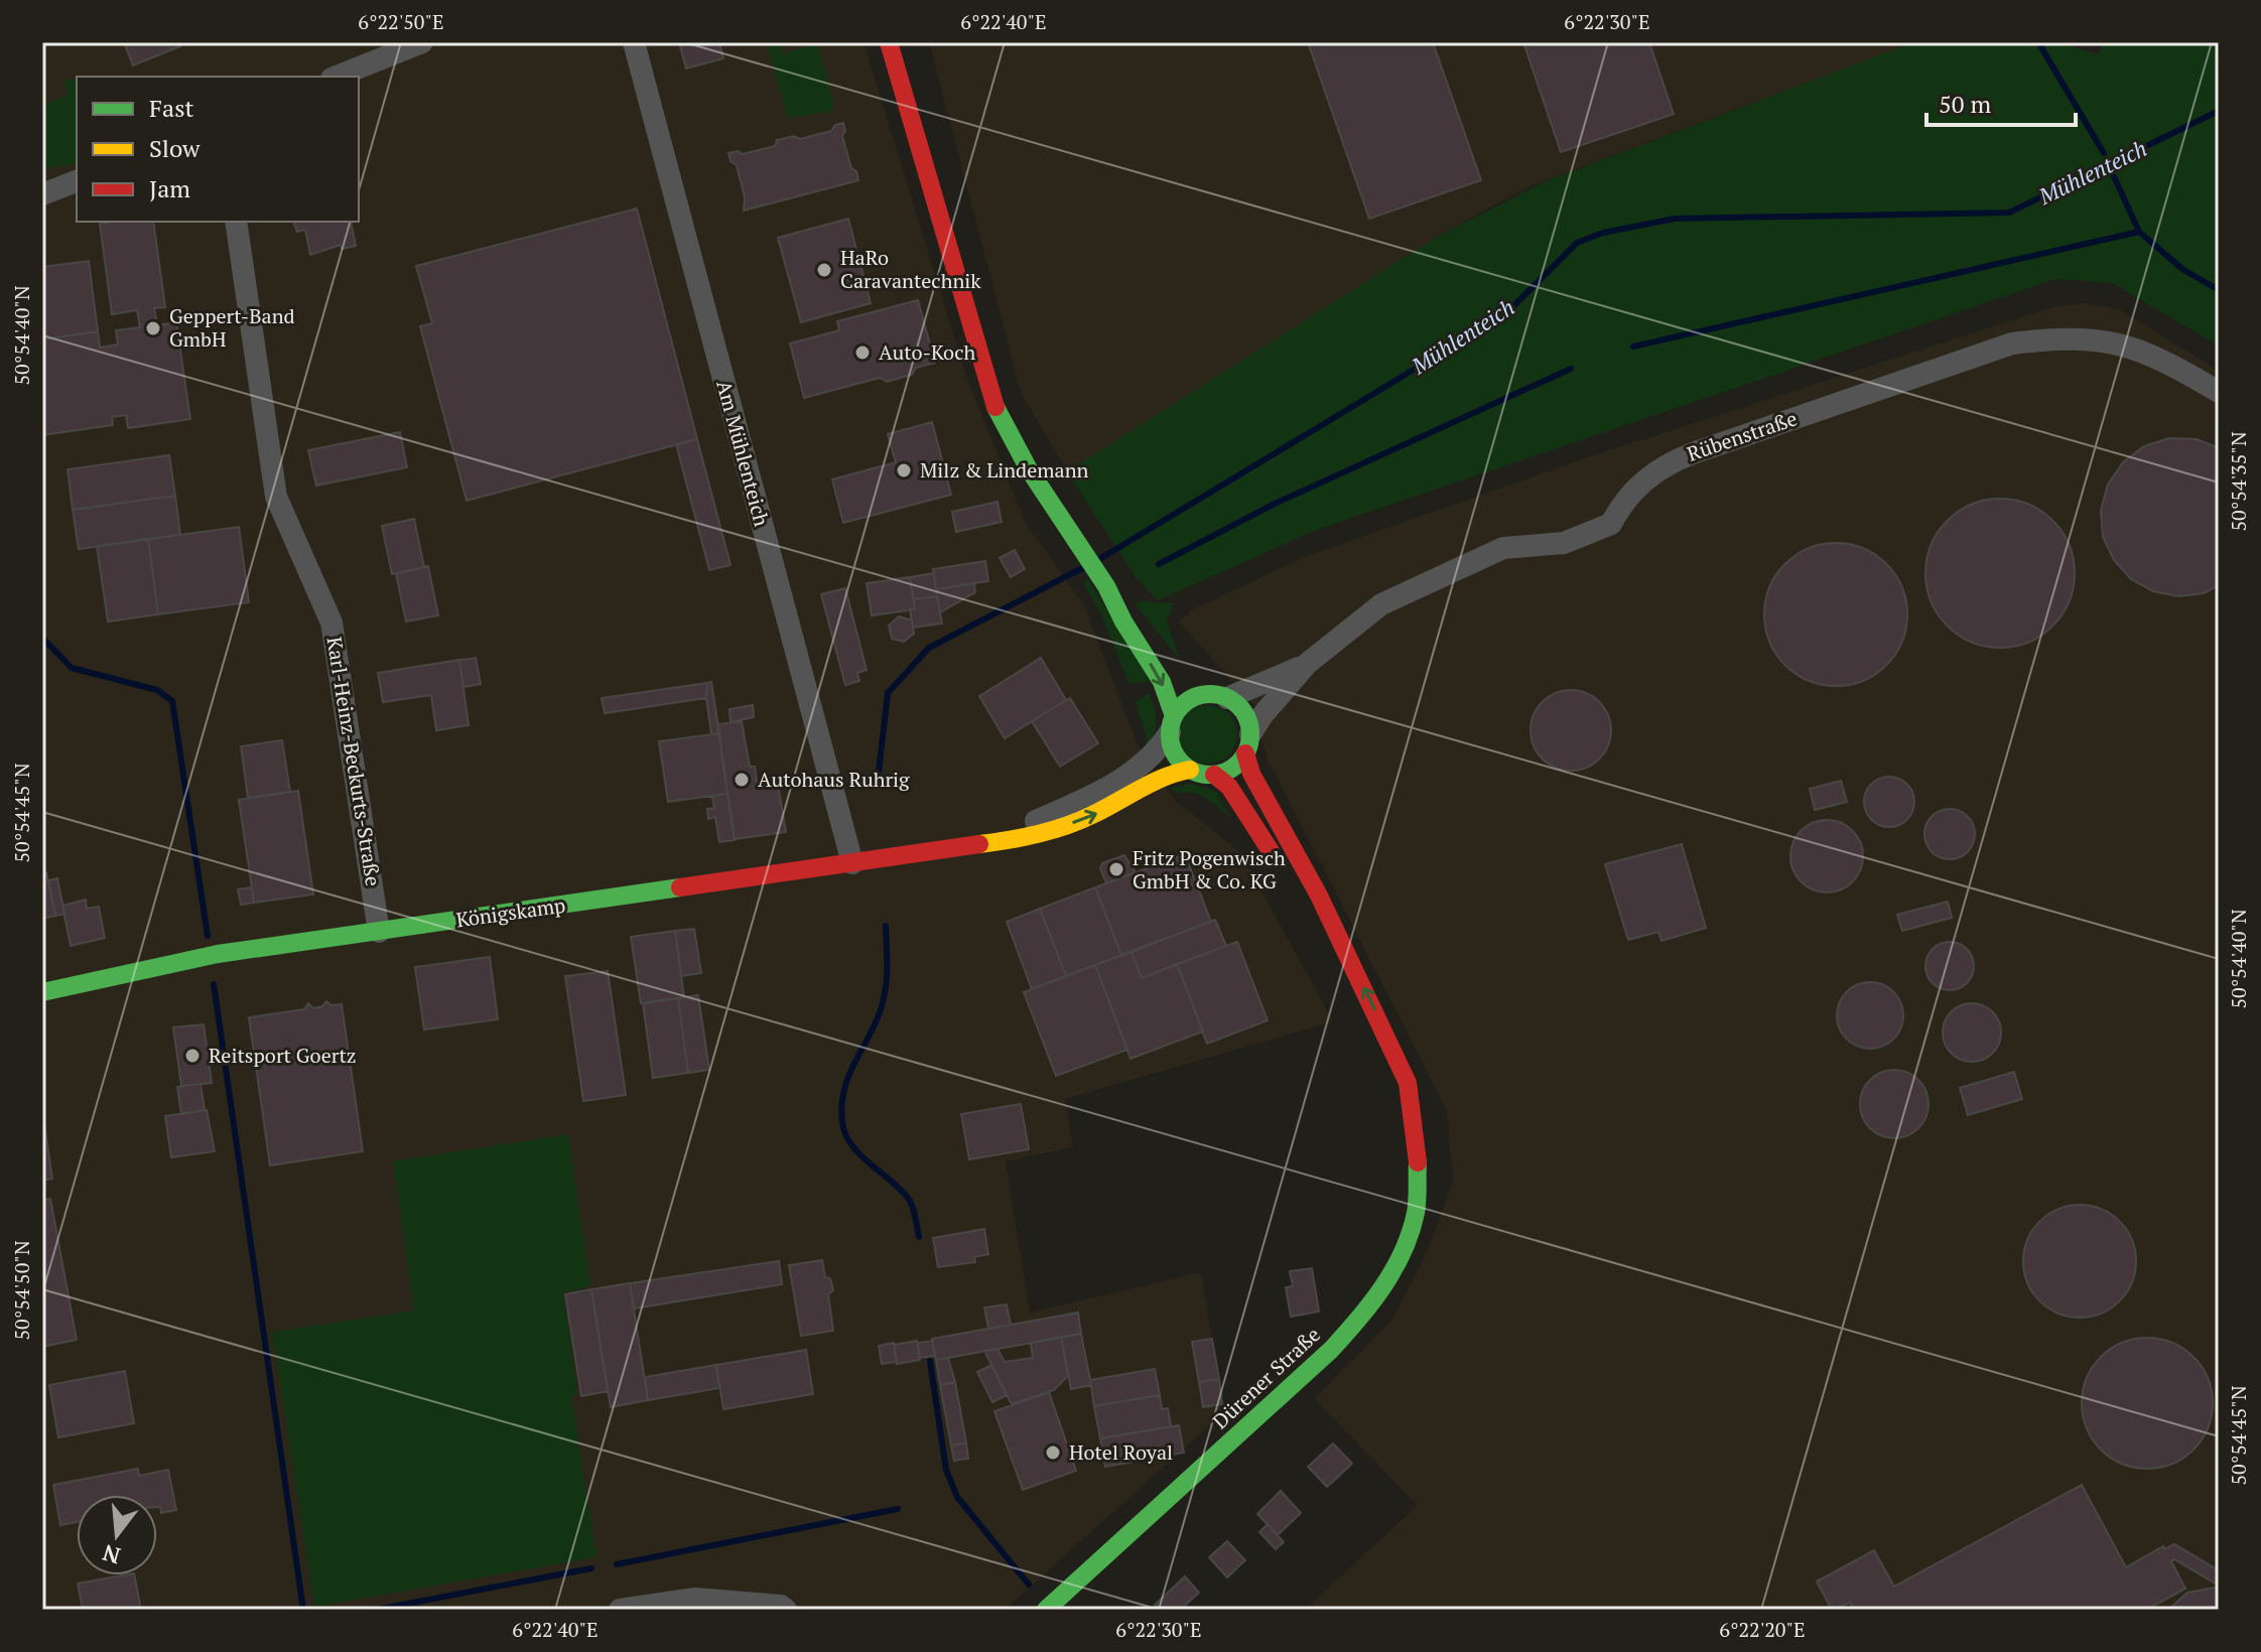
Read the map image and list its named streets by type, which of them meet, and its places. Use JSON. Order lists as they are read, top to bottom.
{
  "streets": {
    "main road": ["Königskamp", "Dürener Straße"],
    "street": ["Rübenstraße", "Am Mühlenteich", "Karl-Heinz-Beckurts-Straße"]
  },
  "crossings": [
    ["Rübenstraße", "Königskamp"],
    ["Rübenstraße", "Dürener Straße"],
    ["Am Mühlenteich", "Königskamp"],
    ["Karl-Heinz-Beckurts-Straße", "Königskamp"],
    ["Königskamp", "Dürener Straße"]
  ],
  "water": ["Mühlenteich"],
  "places": [
    "HaRo Caravantechnik",
    "Geppert-Band GmbH",
    "Auto-Koch",
    "Milz & Lindemann",
    "Autohaus Ruhrig",
    "Fritz Pogenwisch GmbH & Co. KG",
    "Reitsport Goertz",
    "Hotel Royal"
  ],
  "legend": ["Fast", "Slow", "Jam"],
  "scale_bar": "50 m",
  "north": "bottom",
  "coordinates": [
    "6°22'50\"E",
    "6°22'40\"E",
    "6°22'30\"E",
    "50°54'40\"N",
    "50°54'35\"N",
    "50°54'45\"N",
    "50°54'50\"N",
    "6°22'20\"E"
  ]
}
